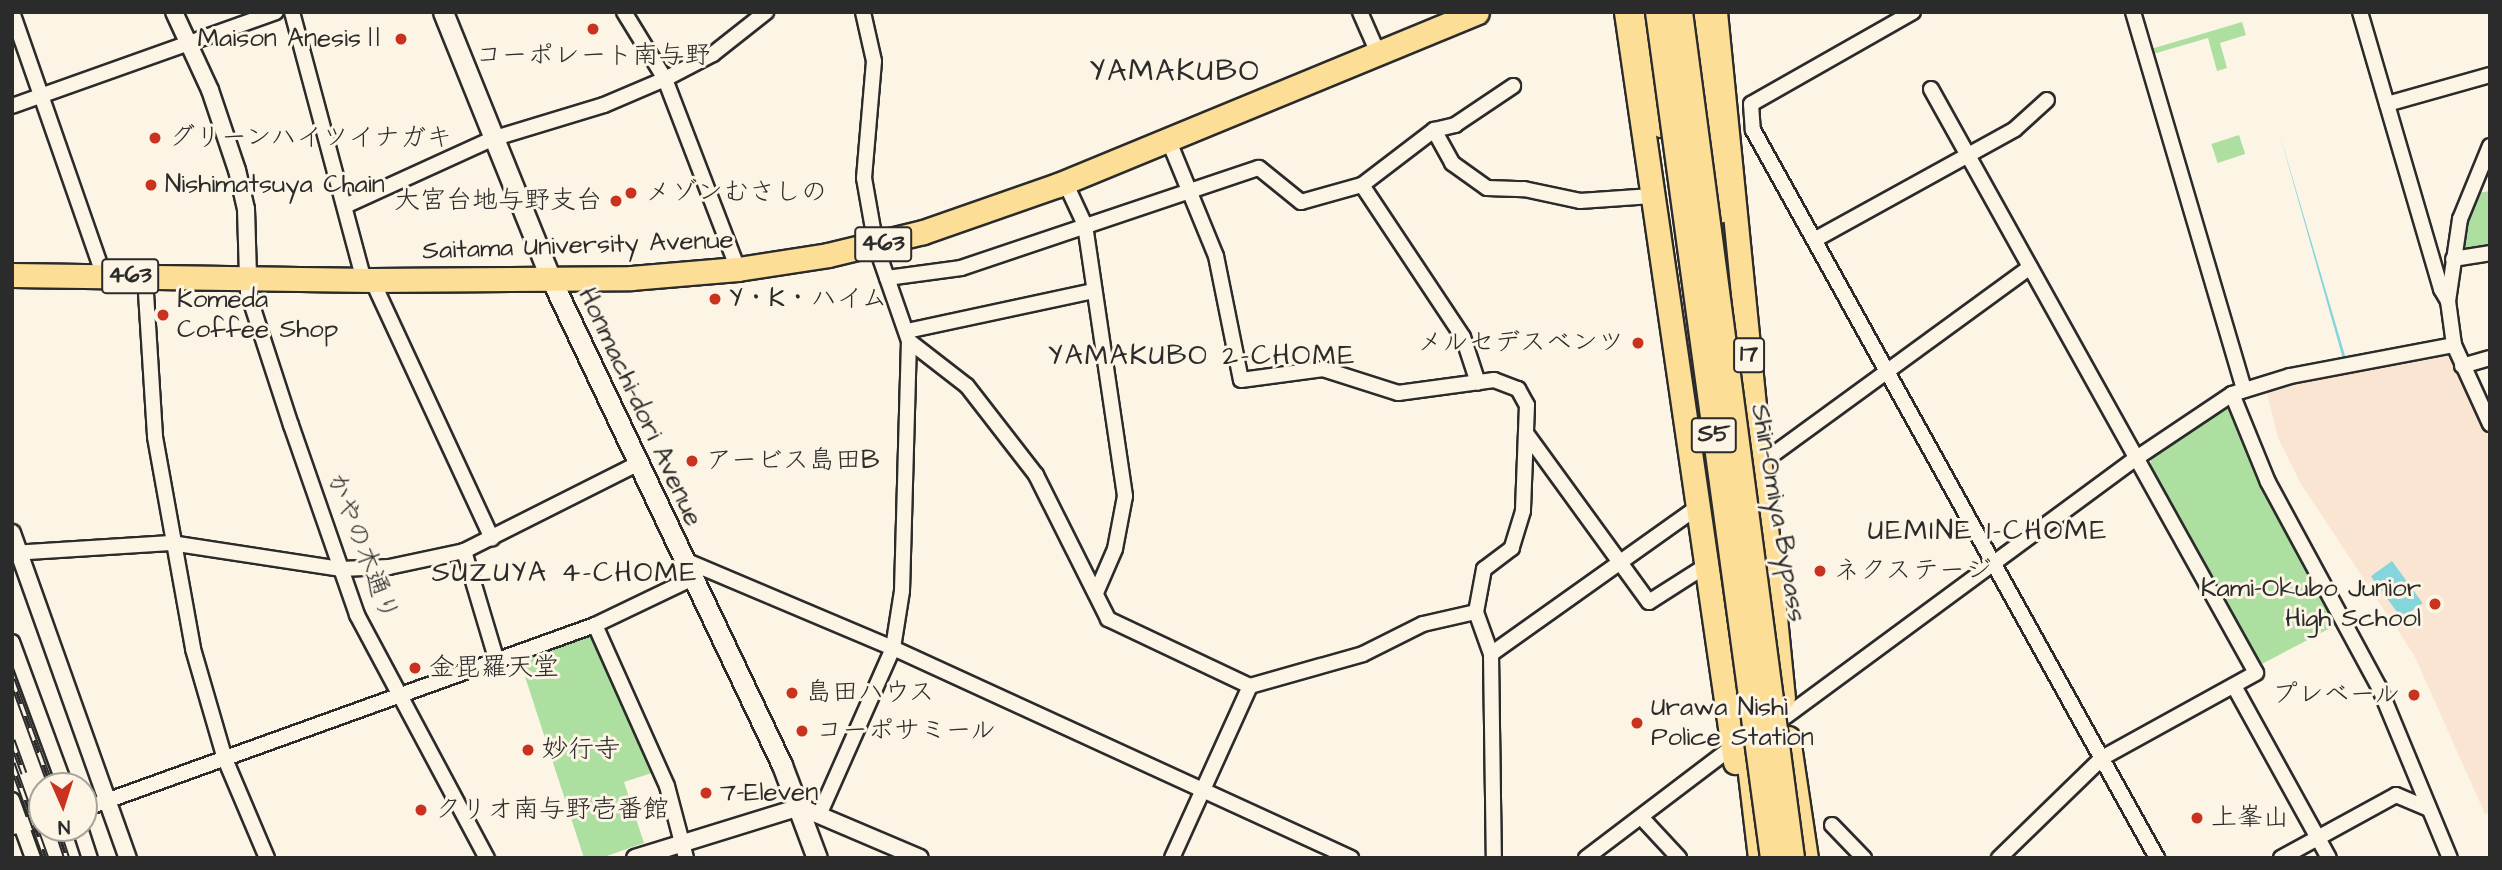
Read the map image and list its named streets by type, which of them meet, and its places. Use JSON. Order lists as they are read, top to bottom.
{
  "streets": {
    "highway": [
      "463",
      "Saitama University Avenue",
      "17",
      "S5",
      "Shin-Omiya Bypass"
    ],
    "main road": ["Honmachi-dori Avenue"],
    "street": ["かやの木通り"]
  },
  "crossings": [
    ["Saitama University Avenue", "Honmachi-dori Avenue"],
    ["Saitama University Avenue", "かやの木通り"],
    ["17", "Shin-Omiya Bypass"]
  ],
  "districts": [
    "YAMAKUBO",
    "YAMAKUBO 2-CHOME",
    "UEMINE 1-CHOME",
    "SUZUYA 4-CHOME"
  ],
  "places": [
    "コーポレート南与野",
    "Maison AnesisⅡ",
    "グリーンハイツイナガキ",
    "Nishimatsuya Chain",
    "メゾンむさしの",
    "大宮台地与野支台",
    "Y・K・ハイム",
    "Komeda Coffee Shop",
    "メルセデスベンツ",
    "アービス島田B",
    "ネクステージ",
    "Kami-Okubo Junior High School",
    "金毘羅天堂",
    "島田ハウス",
    "プレベール",
    "Urawa Nishi Police Station",
    "コーポサミール",
    "妙行寺",
    "7-Eleven",
    "クリオ南与野壱番館",
    "上峯山"
  ],
  "north": "bottom"
}
